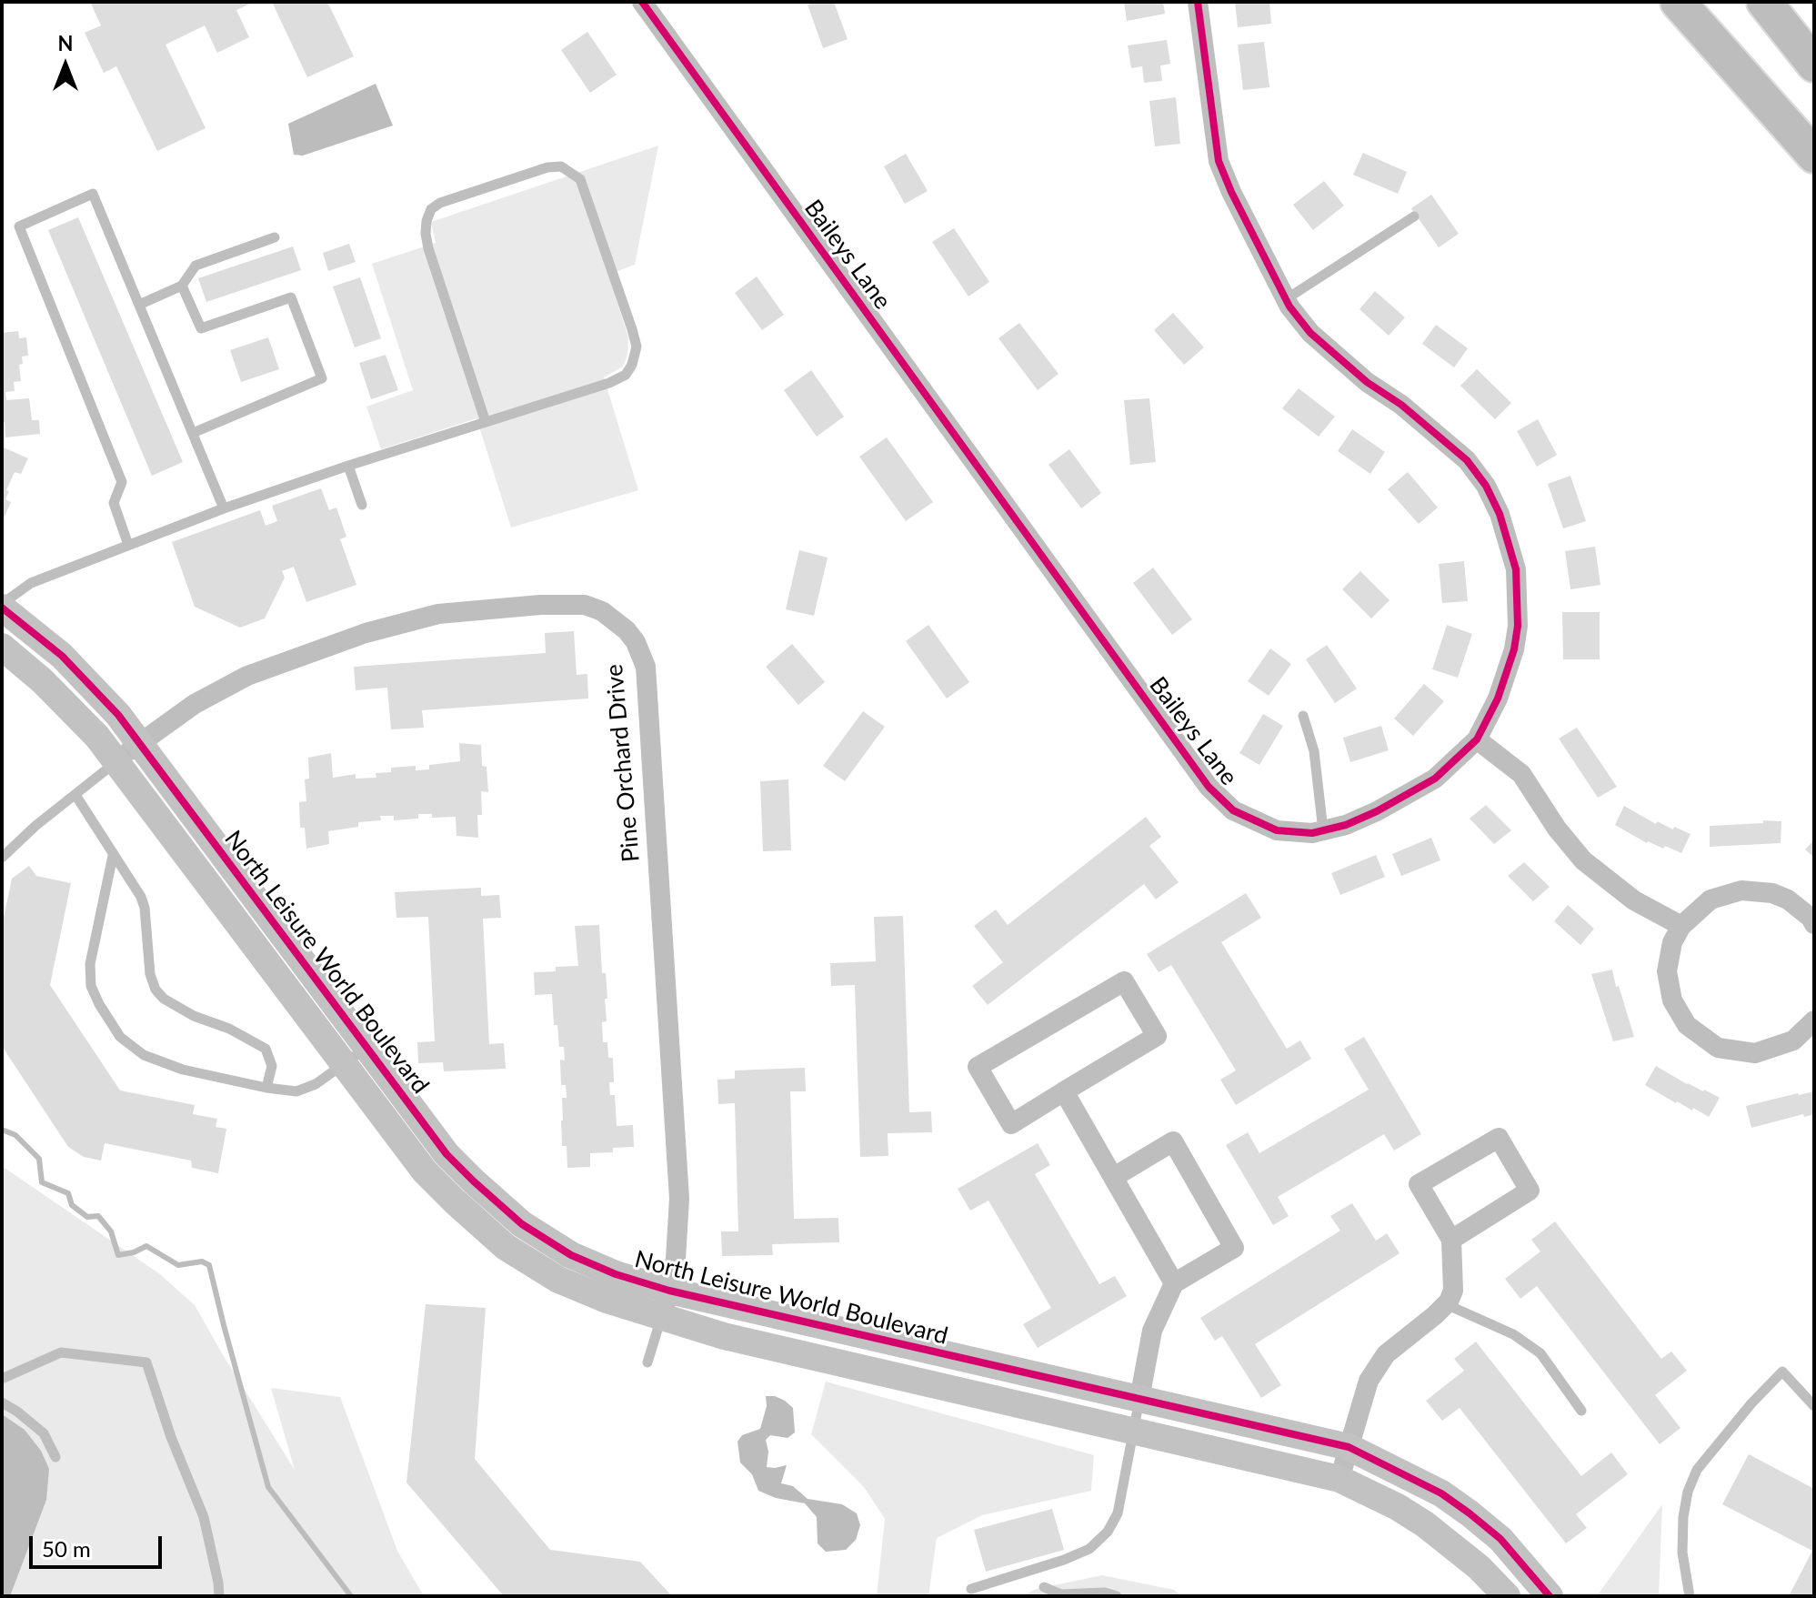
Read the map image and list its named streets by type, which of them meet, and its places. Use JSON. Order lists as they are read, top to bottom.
{
  "streets": {
    "street": ["Baileys Lane", "Pine Orchard Drive", "North Leisure World Boulevard"]
  },
  "crossings": [
    ["Pine Orchard Drive", "North Leisure World Boulevard"]
  ],
  "scale_bar": "50 m",
  "north": "top"
}
